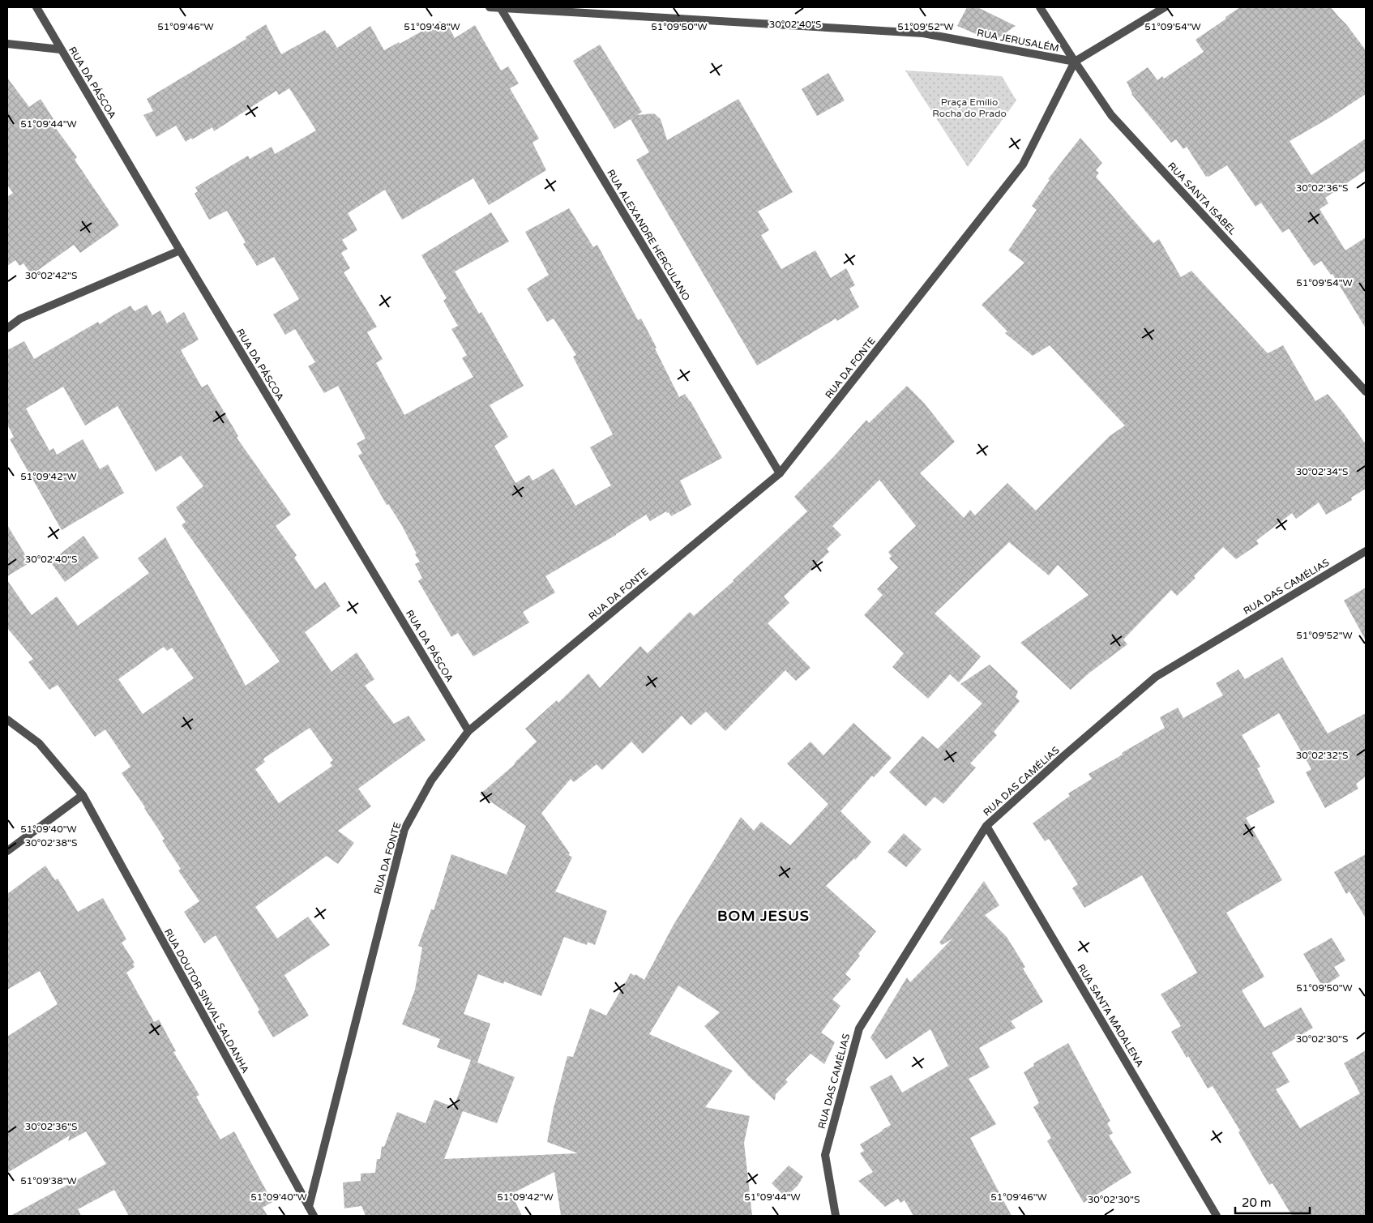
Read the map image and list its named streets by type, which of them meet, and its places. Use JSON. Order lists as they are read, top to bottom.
{
  "streets": {
    "street": [
      "RUA JERUSALÉM",
      "RUA DA PÁSCOA",
      "RUA SANTA ISABEL",
      "RUA ALEXANDRE HERCULANO",
      "RUA DA FONTE",
      "RUA DAS CAMÉLIAS",
      "RUA DOUTOR SINVAL SALDANHA",
      "RUA SANTA MADALENA"
    ]
  },
  "crossings": [
    ["RUA JERUSALÉM", "RUA SANTA ISABEL"],
    ["RUA JERUSALÉM", "RUA ALEXANDRE HERCULANO"],
    ["RUA JERUSALÉM", "RUA DA FONTE"],
    ["RUA DA PÁSCOA", "RUA DA FONTE"],
    ["RUA SANTA ISABEL", "RUA DA FONTE"],
    ["RUA ALEXANDRE HERCULANO", "RUA DA FONTE"],
    ["RUA DA FONTE", "RUA DOUTOR SINVAL SALDANHA"],
    ["RUA DAS CAMÉLIAS", "RUA SANTA MADALENA"]
  ],
  "districts": ["BOM JESUS"],
  "parks": ["Praça Emílio Rocha do Prado"],
  "scale_bar": "20 m",
  "coordinates": [
    "30°02'40\"S",
    "51°09'48\"W",
    "51°09'50\"W",
    "51°09'52\"W",
    "51°09'54\"W",
    "51°09'46\"W",
    "51°09'44\"W",
    "30°02'36\"S",
    "30°02'42\"S",
    "30°02'34\"S",
    "51°09'42\"W",
    "30°02'32\"S",
    "51°09'40\"W",
    "30°02'38\"S",
    "30°02'30\"S",
    "51°09'38\"W"
  ]
}
